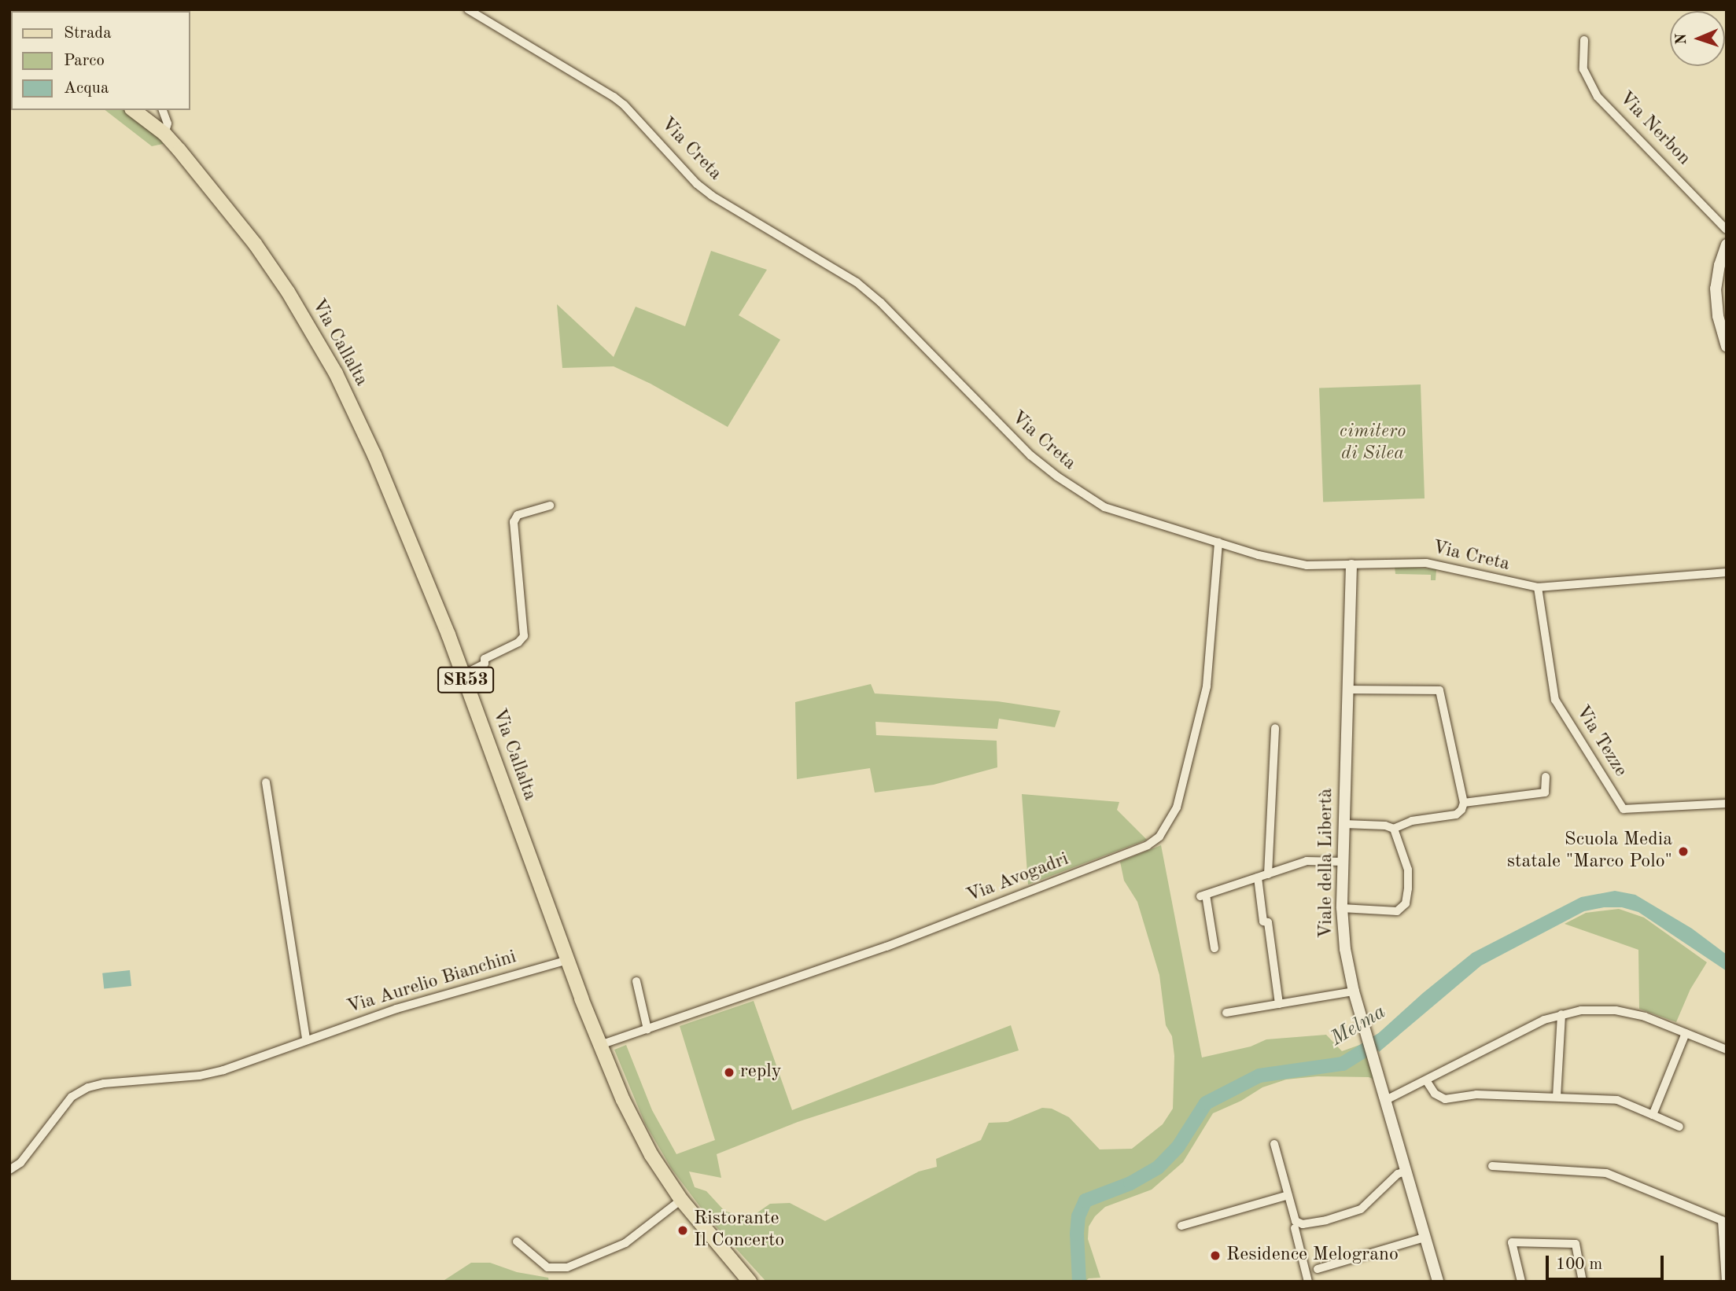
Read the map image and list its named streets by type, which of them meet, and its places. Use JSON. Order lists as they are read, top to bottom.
{
  "streets": {
    "main road": ["Via Callalta", "SR53"],
    "street": [
      "Via Nerbon",
      "Via Creta",
      "Via Tezze",
      "Viale della Libertà",
      "Via Avogadri",
      "Via Aurelio Bianchini"
    ]
  },
  "crossings": [
    ["Via Creta", "Via Tezze"],
    ["Via Creta", "Viale della Libertà"],
    ["Via Creta", "Via Avogadri"],
    ["Via Callalta", "Via Avogadri"],
    ["Via Callalta", "Via Aurelio Bianchini"]
  ],
  "water": ["Melma"],
  "parks": ["cimitero di Silea"],
  "places": [
    "Scuola Media statale \"Marco Polo\"",
    "reply",
    "Ristorante Il Concerto",
    "Residence Melograno"
  ],
  "legend": ["Strada", "Parco", "Acqua"],
  "scale_bar": "100 m",
  "north": "left"
}
